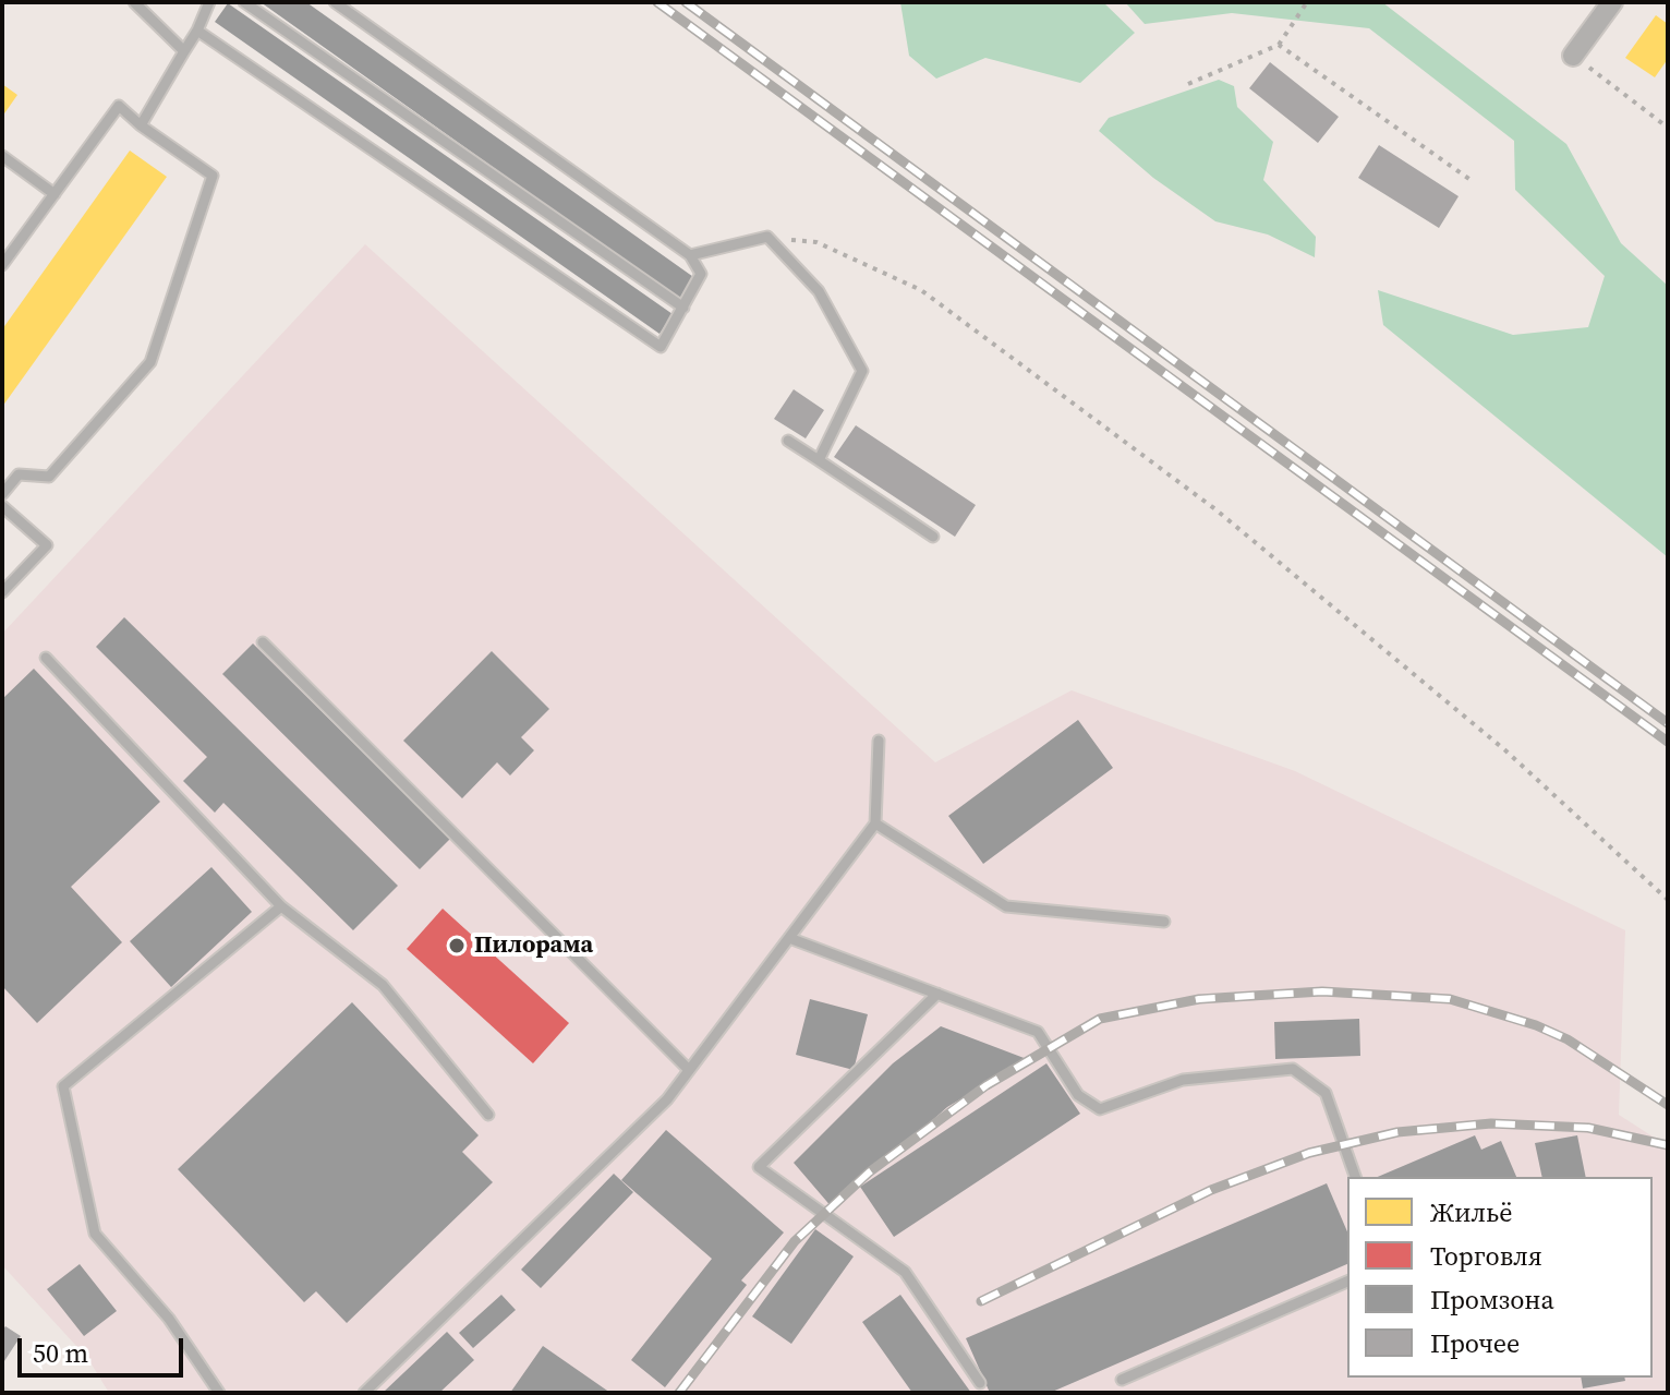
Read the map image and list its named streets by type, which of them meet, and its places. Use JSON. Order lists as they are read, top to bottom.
{
  "places": ["Пилорама"],
  "legend": [
    "Жильё",
    "Торговля",
    "Промзона",
    "Прочее"
  ],
  "scale_bar": "50 m"
}
